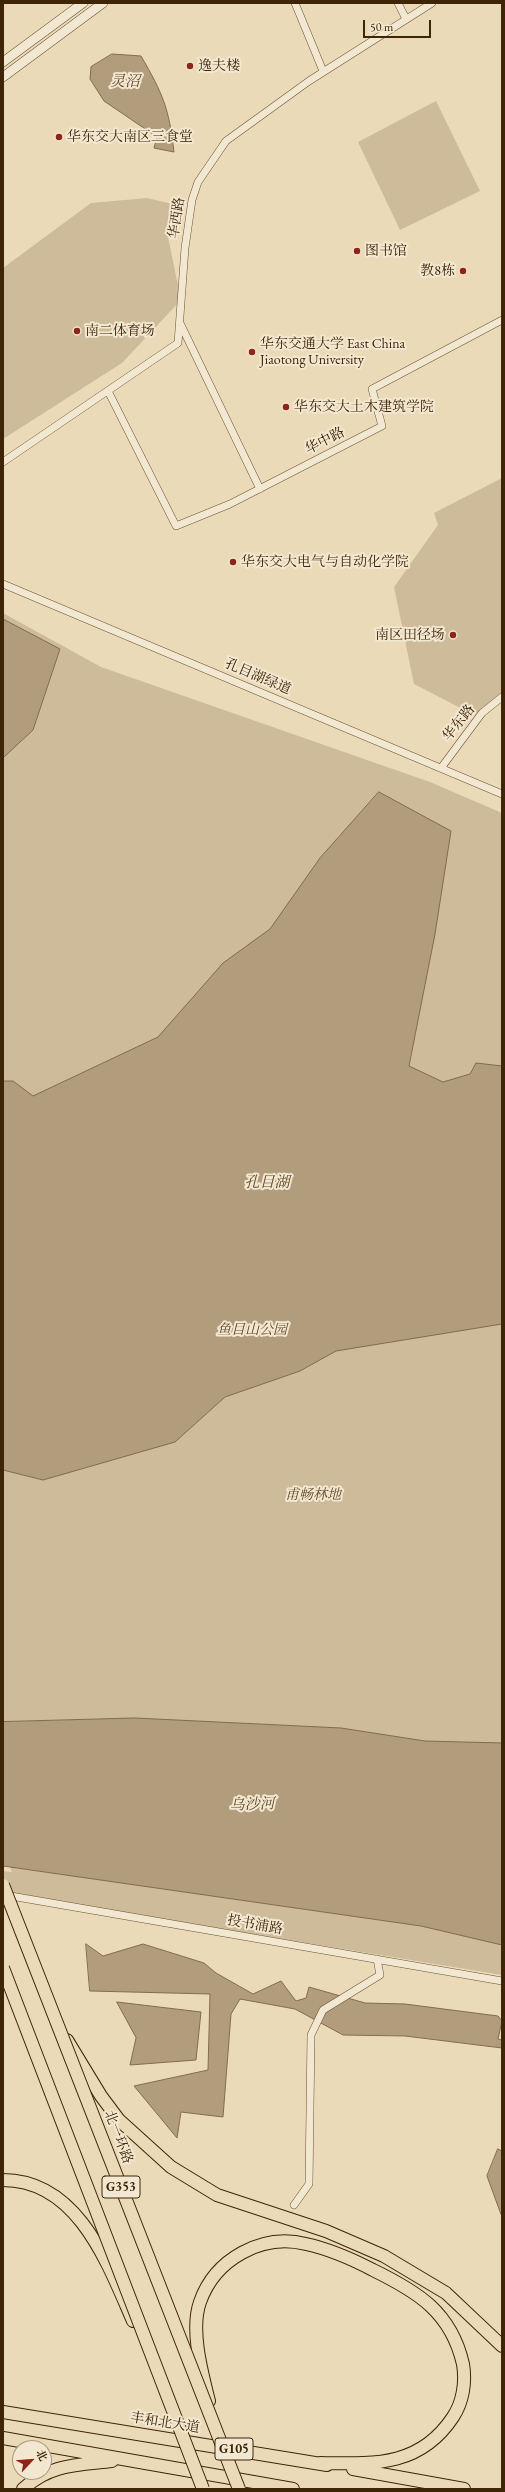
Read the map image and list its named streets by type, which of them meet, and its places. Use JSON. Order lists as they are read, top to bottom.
{
  "streets": {
    "highway": [
      "北一环路",
      "G353",
      "丰和北大道",
      "G105"
    ],
    "street": [
      "华西路",
      "华中路",
      "孔目湖绿道",
      "华东路",
      "投书浦路"
    ]
  },
  "crossings": [
    ["华西路", "华中路"],
    ["孔目湖绿道", "华东路"]
  ],
  "water": ["灵沼", "孔目湖", "乌沙河"],
  "parks": ["鱼目山公园", "甫畅林地"],
  "places": [
    "逸夫楼",
    "华东交大南区三食堂",
    "图书馆",
    "教8栋",
    "南二体育场",
    "华东交通大学 East China Jiaotong University",
    "华东交大土木建筑学院",
    "华东交大电气与自动化学院",
    "南区田径场"
  ],
  "scale_bar": "50 m",
  "north": "top right"
}
